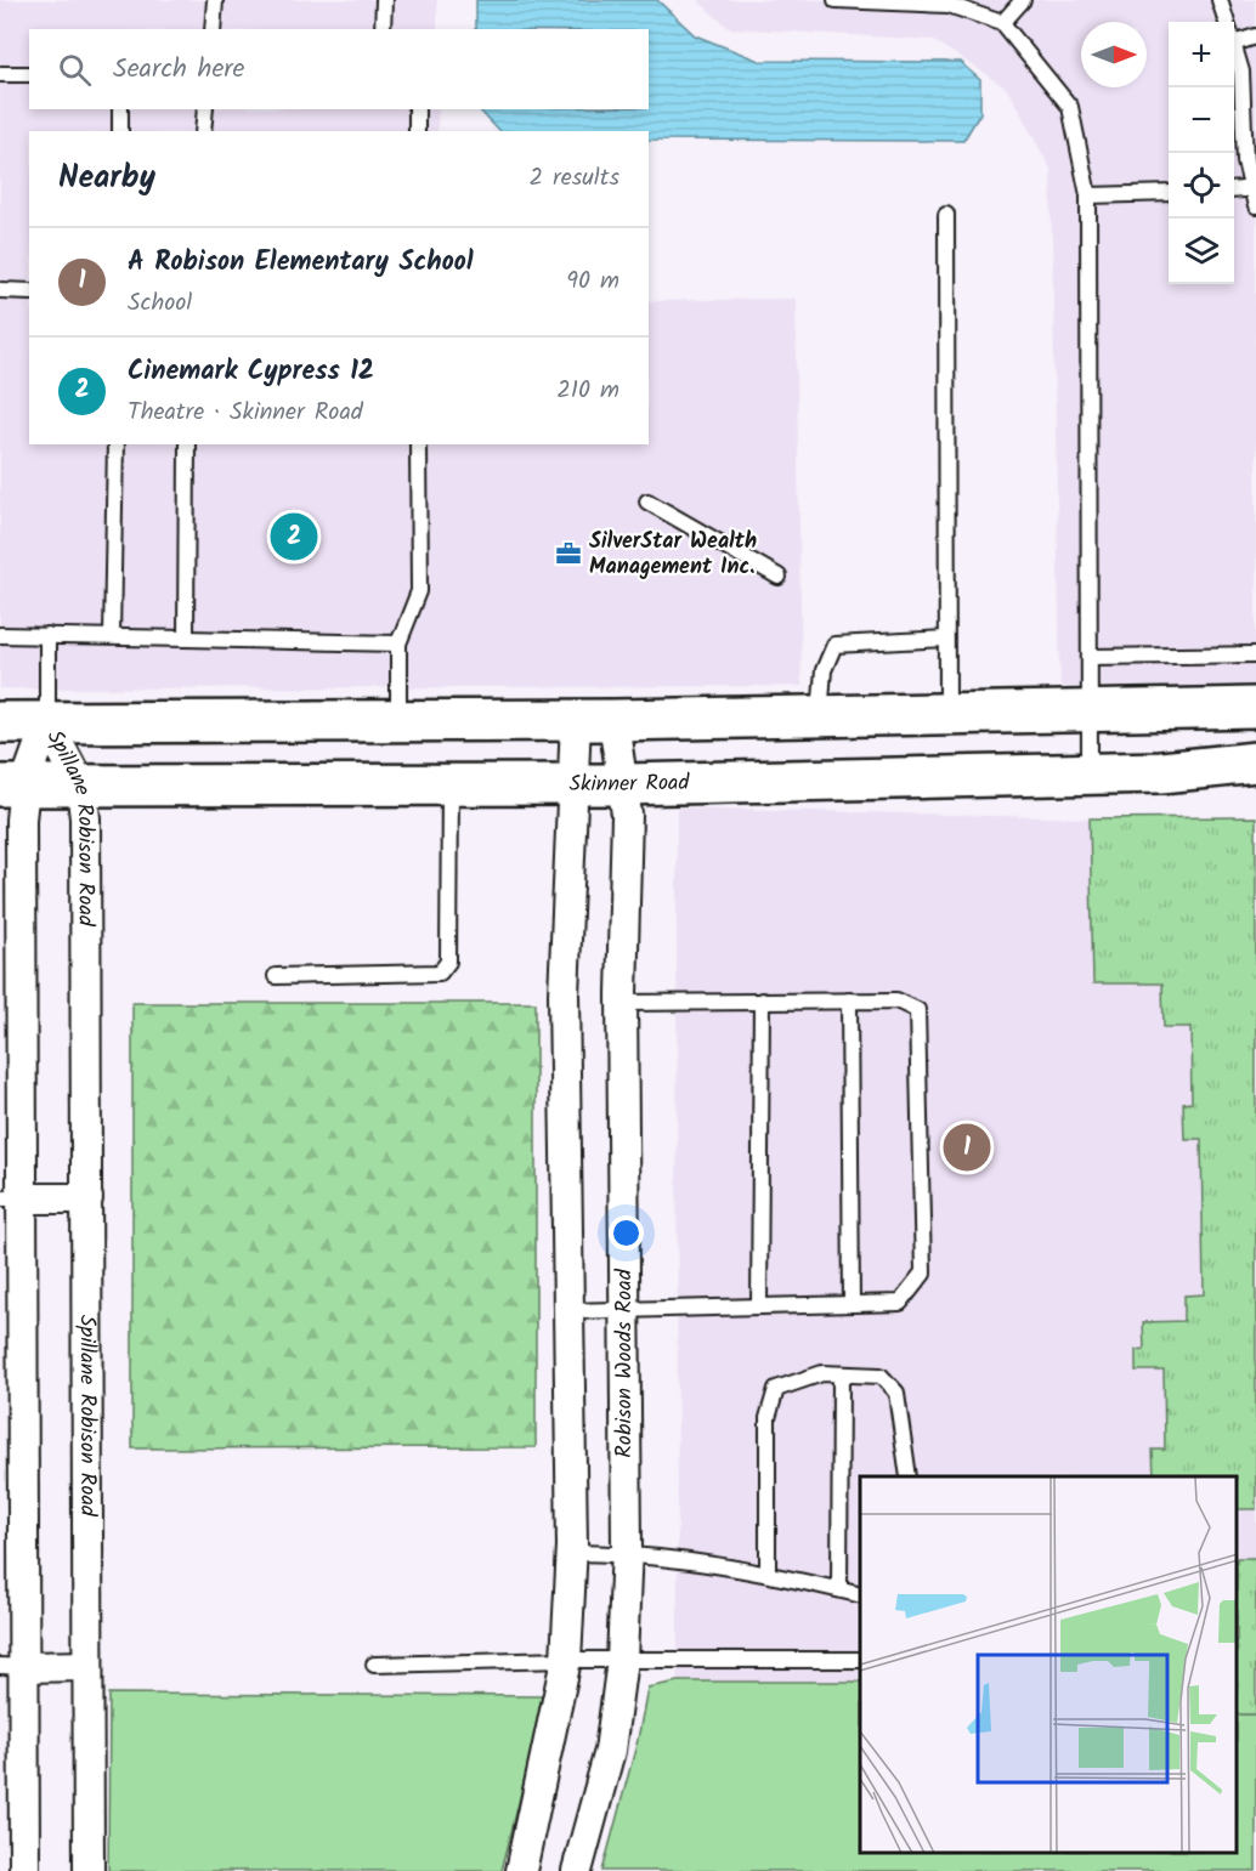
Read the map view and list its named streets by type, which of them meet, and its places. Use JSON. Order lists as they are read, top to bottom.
{
  "streets": {
    "street": ["Skinner Road", "Spillane Robison Road", "Robison Woods Road"]
  },
  "crossings": [
    ["Skinner Road", "Spillane Robison Road"],
    ["Skinner Road", "Robison Woods Road"]
  ],
  "places": {
    "office": ["SilverStar Wealth Management Inc."]
  },
  "north": "right",
  "page": {
    "map_buttons": ["+", "−"],
    "search": "Search here",
    "heading": ["Nearby", "2 results"],
    "list": [
      {
        "mark": "1",
        "name": "A Robison Elementary School",
        "note": "School",
        "value": "90 m"
      },
      {
        "mark": "2",
        "name": "Cinemark Cypress 12",
        "note": "Theatre · Skinner Road",
        "value": "210 m"
      }
    ],
    "pins": ["2", "1"]
  }
}
